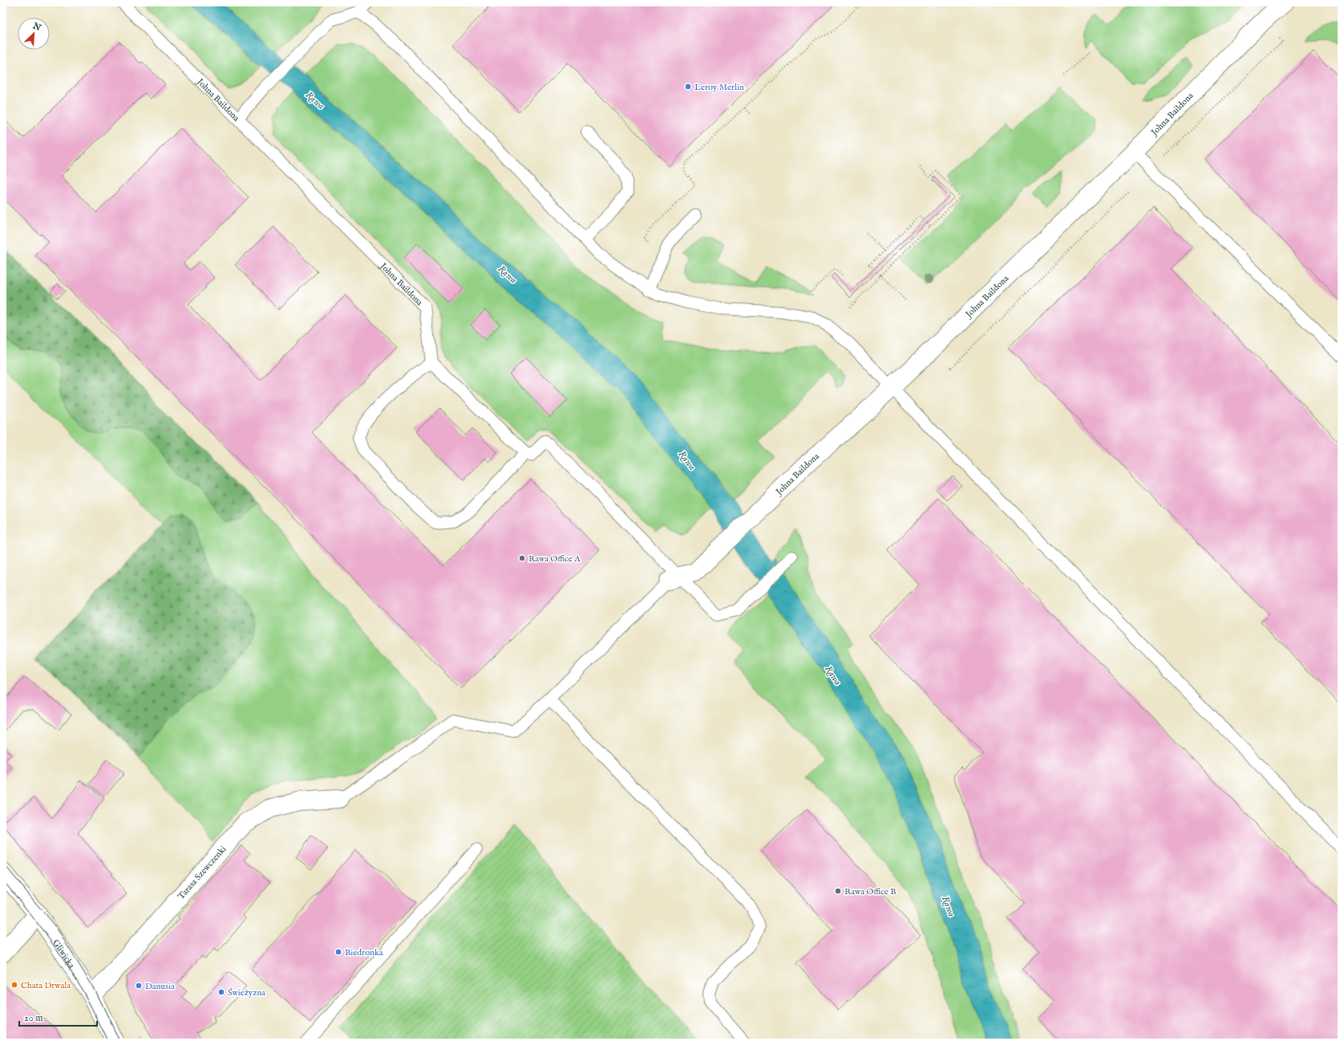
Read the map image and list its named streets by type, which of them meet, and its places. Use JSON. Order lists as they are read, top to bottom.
{
  "streets": {
    "street": ["Johna Baildona", "Tarasa Szewczenki", "Gliwicka"]
  },
  "crossings": [
    ["Tarasa Szewczenki", "Gliwicka"]
  ],
  "water": ["Rawa"],
  "places": [
    "Leroy Merlin",
    "Rawa Office A",
    "Rawa Office B",
    "Biedronka",
    "Chata Drwala",
    "Danusia",
    "Świeżyzna"
  ],
  "scale_bar": "20 m",
  "north": "top right"
}
